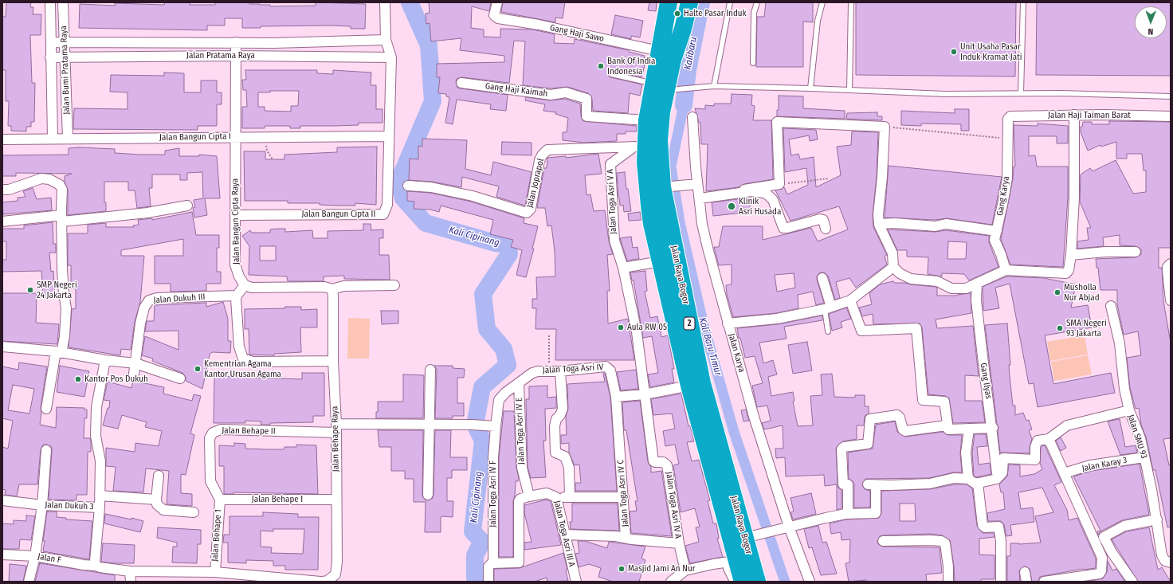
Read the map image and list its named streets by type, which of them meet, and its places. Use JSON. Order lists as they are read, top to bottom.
{
  "streets": {
    "highway": ["Jalan Raya Bogor", "2"],
    "street": [
      "Gang Haji Sawo",
      "Jalan Pratama Raya",
      "Jalan Bumi Pratama Raya",
      "Gang Haji Kaimah",
      "Jalan Haji Taiman Barat",
      "Jalan Bangun Cipta I",
      "Jalan Joprapol",
      "Gang Karya",
      "Jalan Toga Asri V A",
      "Jalan Bangun Cipta II",
      "Jalan Bangun Cipta Raya",
      "Jalan Dukuh III",
      "Jalan Karya",
      "Jalan Toga Asri IV",
      "Gang Ilyas",
      "Jalan Behape II",
      "Jalan Toga Asri IV E",
      "Jalan SMU 93",
      "Jalan Behape Raya",
      "Jalan Karay 3",
      "Jalan Toga Asri IV C",
      "Jalan Toga Asri IV F",
      "Jalan Behape I",
      "Jalan Toga Asri IV A",
      "Jalan Dukuh 3",
      "Jalan Toga Asri III A",
      "Jalan Behape 1",
      "Jalan F"
    ]
  },
  "crossings": [
    ["Gang Haji Sawo", "Jalan Raya Bogor"],
    ["Jalan Pratama Raya", "Jalan Bumi Pratama Raya"],
    ["Jalan Pratama Raya", "Jalan Bangun Cipta Raya"],
    ["Jalan Bumi Pratama Raya", "Jalan Bangun Cipta I"],
    ["Gang Haji Kaimah", "Jalan Raya Bogor"],
    ["Jalan Haji Taiman Barat", "Gang Karya"],
    ["Jalan Bangun Cipta I", "Jalan Bangun Cipta II"],
    ["Jalan Bangun Cipta I", "Jalan Bangun Cipta Raya"],
    ["Jalan Joprapol", "Jalan Toga Asri V A"],
    ["Jalan Joprapol", "Jalan Raya Bogor"],
    ["Jalan Toga Asri V A", "Jalan Raya Bogor"],
    ["Jalan Bangun Cipta II", "Jalan Bangun Cipta Raya"],
    ["Jalan Toga Asri IV", "Jalan Toga Asri IV E"],
    ["Jalan Toga Asri IV", "Jalan Toga Asri IV C"],
    ["Jalan Toga Asri IV", "Jalan Toga Asri IV F"],
    ["Jalan Behape II", "Jalan Behape Raya"],
    ["Jalan Behape II", "Jalan Behape I"],
    ["Jalan Behape II", "Jalan Behape 1"],
    ["Jalan Toga Asri IV E", "Jalan Toga Asri III A"],
    ["Jalan SMU 93", "Jalan Karay 3"],
    ["Jalan Behape Raya", "Jalan Behape I"],
    ["Jalan Toga Asri IV C", "Jalan Toga Asri IV A"],
    ["Jalan Toga Asri IV F", "Jalan Toga Asri III A"],
    ["Jalan Behape I", "Jalan Behape 1"],
    ["Jalan Dukuh 3", "Jalan F"]
  ],
  "water": ["Kalibaru", "Kali Cipinang", "Kali Baru Timur"],
  "places": [
    "Halte Pasar Induk",
    "Unit Usaha Pasar Induk Kramat Jati",
    "Bank Of India Indonesia",
    "Klinik Asri Husada",
    "SMP Negeri 24 Jakarta",
    "Musholla Nur Abjad",
    "Aula RW 05",
    "SMA Negeri 93 Jakarta",
    "Kementrian Agama Kantor Urusan Agama",
    "Kantor Pos Dukuh",
    "Masjid Jami An Nur"
  ],
  "north": "bottom"
}
